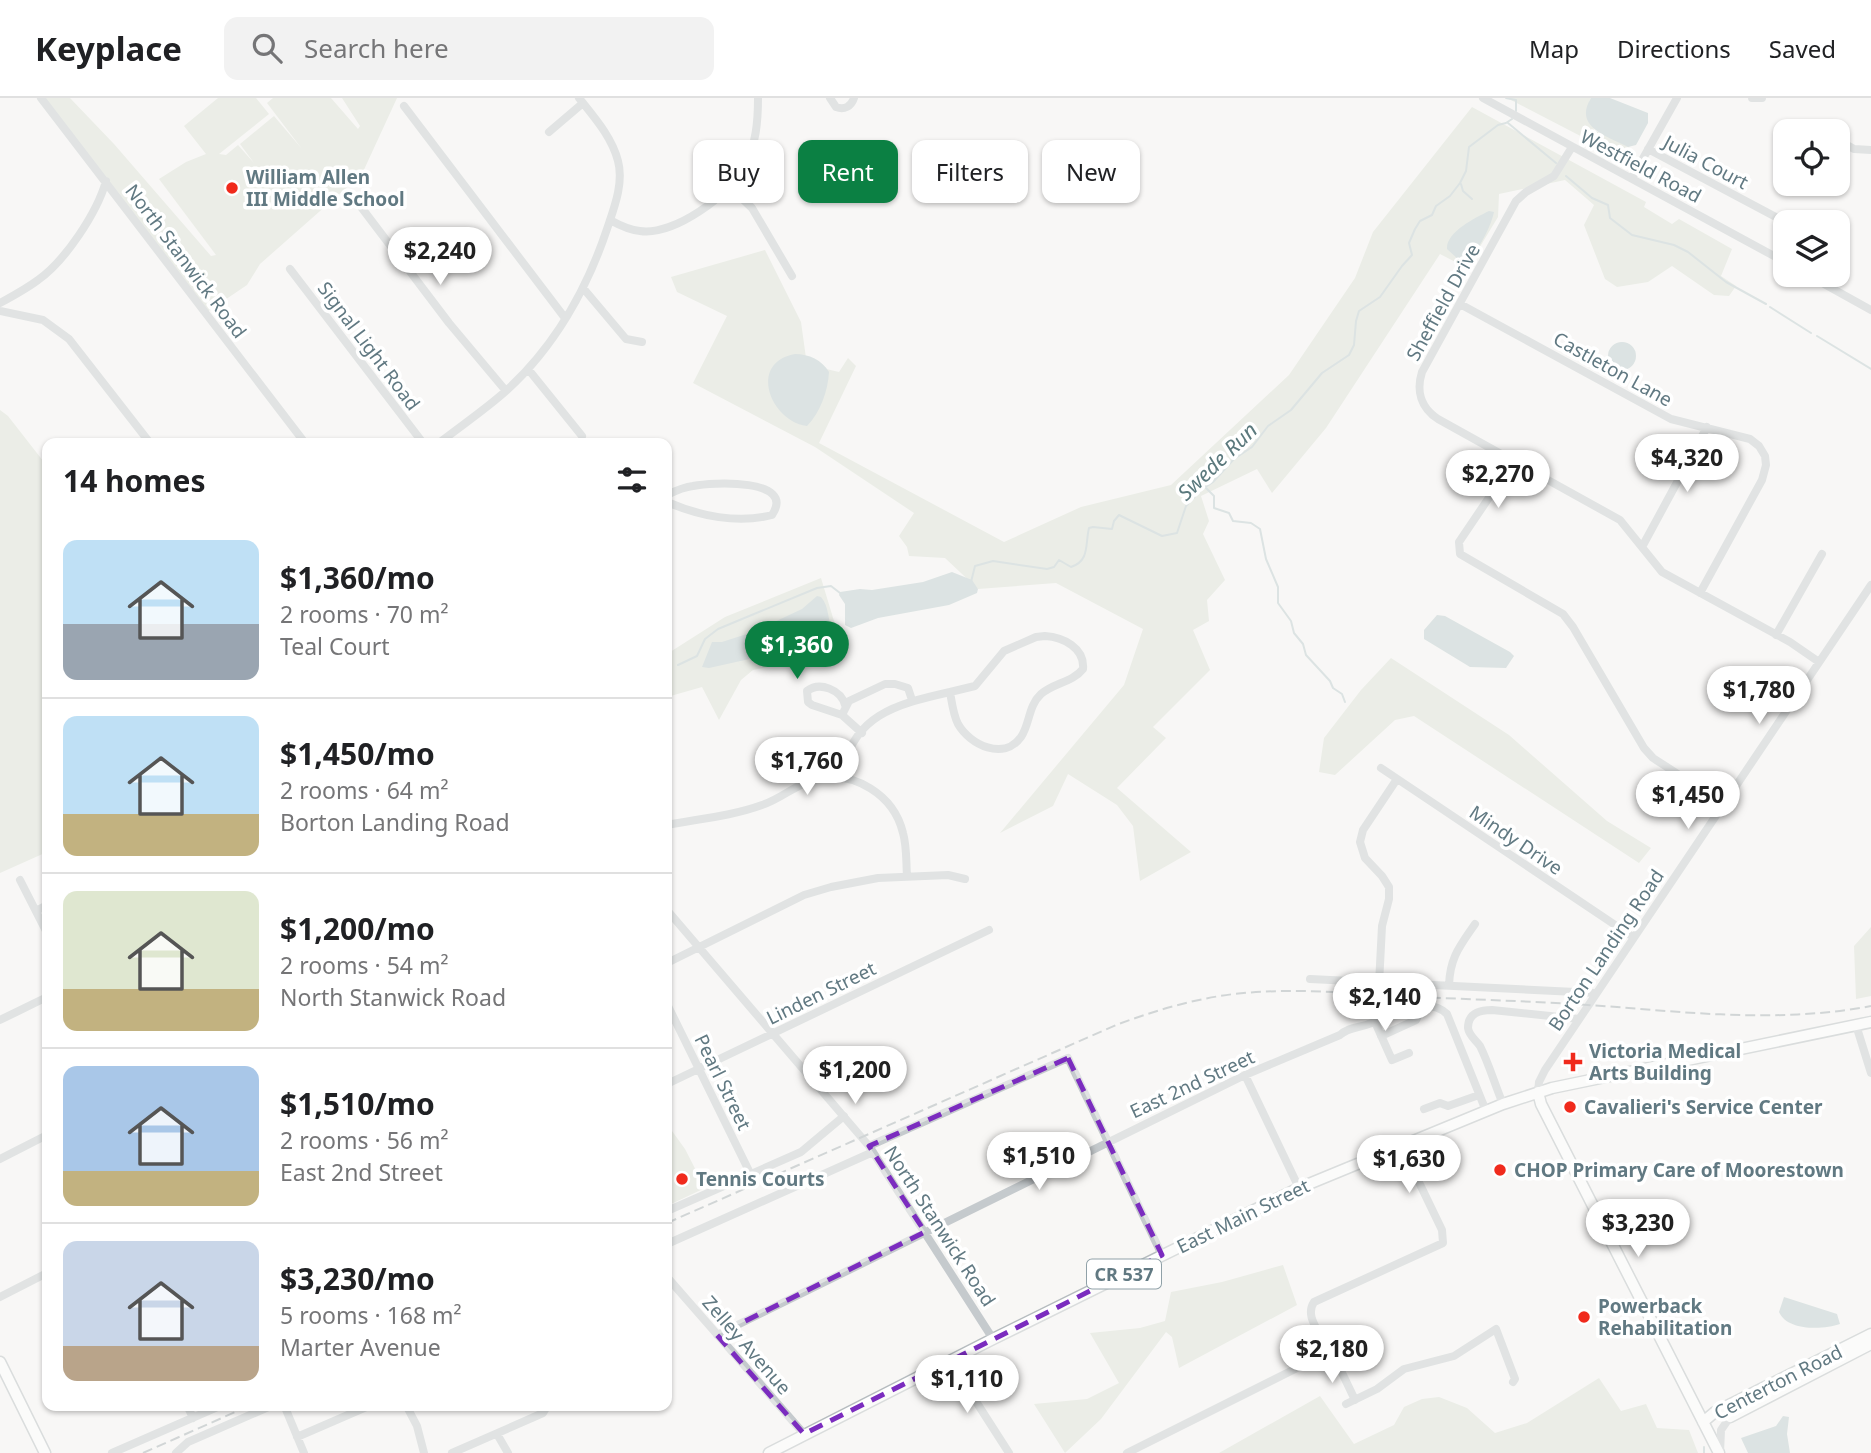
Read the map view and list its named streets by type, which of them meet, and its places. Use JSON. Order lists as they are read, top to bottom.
{
  "streets": {
    "main road": ["East Main Street", "CR 537", "Centerton Road"],
    "street": [
      "Julia Court",
      "Westfield Road",
      "North Stanwick Road",
      "Sheffield Drive",
      "Signal Light Road",
      "Castleton Lane",
      "Mindy Drive",
      "Borton Landing Road",
      "Linden Street",
      "Pearl Street",
      "East 2nd Street",
      "Zelley Avenue"
    ]
  },
  "crossings": [
    ["Westfield Road", "Sheffield Drive"],
    ["North Stanwick Road", "Linden Street"],
    ["North Stanwick Road", "East 2nd Street"],
    ["North Stanwick Road", "East Main Street"],
    ["Sheffield Drive", "Castleton Lane"],
    ["Sheffield Drive", "Borton Landing Road"],
    ["Mindy Drive", "Borton Landing Road"],
    ["Borton Landing Road", "East Main Street"],
    ["Borton Landing Road", "CR 537"],
    ["Linden Street", "Pearl Street"],
    ["East 2nd Street", "Zelley Avenue"],
    ["East Main Street", "CR 537"],
    ["East Main Street", "Zelley Avenue"]
  ],
  "water": ["Swede Run"],
  "places": {
    "other": [
      "William Allen III Middle School",
      "Cavalieri's Service Center",
      "CHOP Primary Care of Moorestown",
      "Tennis Courts",
      "Powerback Rehabilitation"
    ],
    "health": ["Victoria Medical Arts Building"]
  },
  "page": {
    "header": "Keyplace",
    "search": "Search here",
    "nav": ["Map", "Directions", "Saved"],
    "chip": [
      "Buy",
      "Rent",
      "Filters",
      "New"
    ],
    "price": [
      "$2,240",
      "$4,320",
      "$2,270",
      "$1,360",
      "$1,780",
      "$1,760",
      "$1,450",
      "$2,140",
      "$1,200",
      "$1,510",
      "$1,630",
      "$3,230",
      "$2,180",
      "$1,110"
    ],
    "heading": "14 homes",
    "list": [
      {
        "name": "$1,360/mo",
        "note": "2 rooms · 70 m² · Teal Court"
      },
      {
        "name": "$1,450/mo",
        "note": "2 rooms · 64 m² · Borton Landing Road"
      },
      {
        "name": "$1,200/mo",
        "note": "2 rooms · 54 m² · North Stanwick Road"
      },
      {
        "name": "$1,510/mo",
        "note": "2 rooms · 56 m² · East 2nd Street"
      },
      {
        "name": "$3,230/mo",
        "note": "5 rooms · 168 m² · Marter Avenue"
      }
    ]
  }
}
